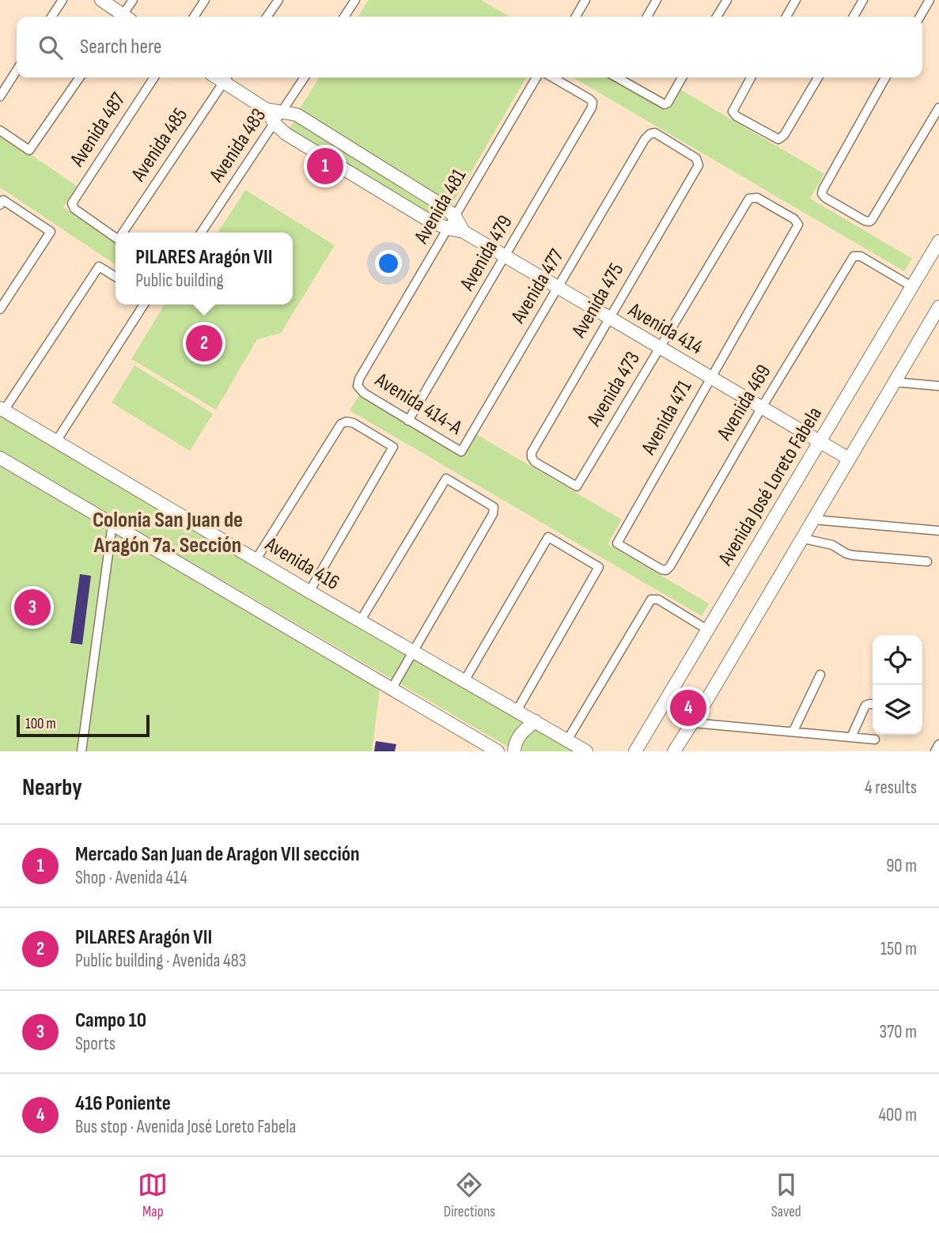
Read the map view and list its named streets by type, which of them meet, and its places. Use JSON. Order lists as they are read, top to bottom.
{
  "streets": {
    "street": [
      "Avenida 487",
      "Avenida 485",
      "Avenida 483",
      "Avenida 481",
      "Avenida 479",
      "Avenida 477",
      "Avenida 475",
      "Avenida 414",
      "Avenida 473",
      "Avenida 469",
      "Avenida 414-A",
      "Avenida 471",
      "Avenida José Loreto Fabela",
      "Avenida 416"
    ]
  },
  "crossings": [
    ["Avenida 485", "Avenida 414"],
    ["Avenida 483", "Avenida 414"],
    ["Avenida 481", "Avenida 414"],
    ["Avenida 481", "Avenida 414-A"],
    ["Avenida 479", "Avenida 414"],
    ["Avenida 479", "Avenida 414-A"],
    ["Avenida 477", "Avenida 475"],
    ["Avenida 477", "Avenida 414"],
    ["Avenida 477", "Avenida 414-A"],
    ["Avenida 475", "Avenida 414"],
    ["Avenida 475", "Avenida 473"],
    ["Avenida 414", "Avenida 473"],
    ["Avenida 414", "Avenida 469"],
    ["Avenida 414", "Avenida 471"],
    ["Avenida 414", "Avenida José Loreto Fabela"],
    ["Avenida 473", "Avenida 471"],
    ["Avenida 469", "Avenida 471"],
    ["Avenida 469", "Avenida José Loreto Fabela"]
  ],
  "districts": ["Colonia San Juan de Aragón 7a. Sección"],
  "scale_bar": "100 m",
  "page": {
    "search": "Search here",
    "pins": [
      "1",
      "2",
      "3",
      "4"
    ],
    "popup": ["PILARES Aragón VII", "Public building"],
    "scale": "100 m",
    "heading": ["Nearby", "4 results"],
    "list": [
      {
        "mark": "1",
        "name": "Mercado San Juan de Aragon VII sección",
        "note": "Shop · Avenida 414",
        "value": "90 m"
      },
      {
        "mark": "2",
        "name": "PILARES Aragón VII",
        "note": "Public building · Avenida 483",
        "value": "150 m"
      },
      {
        "mark": "3",
        "name": "Campo 10",
        "note": "Sports",
        "value": "370 m"
      },
      {
        "mark": "4",
        "name": "416 Poniente",
        "note": "Bus stop · Avenida José Loreto Fabela",
        "value": "400 m"
      }
    ],
    "nav": ["Map", "Directions", "Saved"]
  }
}
